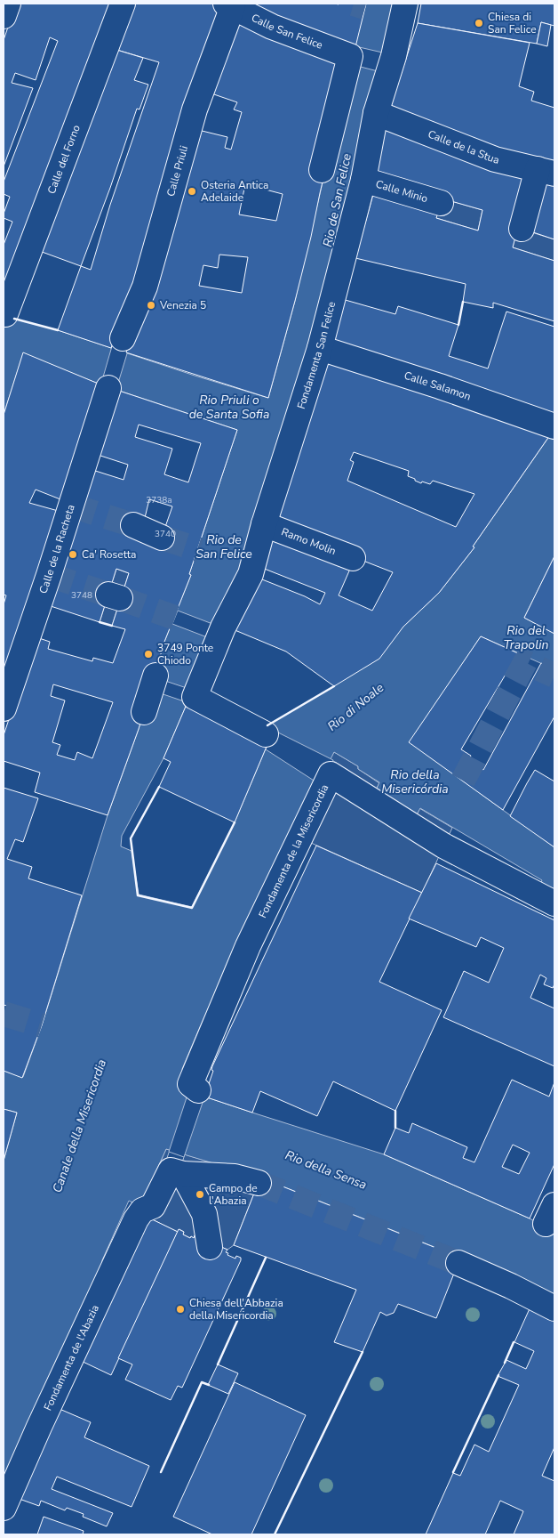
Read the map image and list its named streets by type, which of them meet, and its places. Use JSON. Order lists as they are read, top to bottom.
{
  "streets": {
    "street": [
      "Calle San Felice",
      "Calle de la Stua",
      "Calle del Forno",
      "Calle Priuli",
      "Calle Minio",
      "Fondamenta San Felice",
      "Calle Salamon",
      "Ramo Molin",
      "Calle de la Racheta",
      "Fondamenta de la Misericordia",
      "Fondamenta de l'Abazia"
    ]
  },
  "crossings": [
    ["Calle San Felice", "Calle Priuli"],
    ["Calle de la Stua", "Fondamenta San Felice"],
    ["Calle Minio", "Fondamenta San Felice"],
    ["Fondamenta San Felice", "Calle Salamon"],
    ["Fondamenta San Felice", "Ramo Molin"]
  ],
  "water": [
    "Rio de San Felice",
    "Rio Priuli o de Santa Sofia",
    "Rio del Trapolin",
    "Rio di Noale",
    "Rio della Misericórdia",
    "Canale della Misericordia",
    "Rio della Sensa"
  ],
  "places": [
    "Chiesa di San Felice",
    "Osteria Antica Adelaide",
    "Venezia 5",
    "Ca' Rosetta",
    "3749 Ponte Chiodo",
    "Campo de l'Abazia",
    "Chiesa dell'Abbazia della Misericordia"
  ],
  "house_numbers": ["3738a", "3740", "3748"]
}
